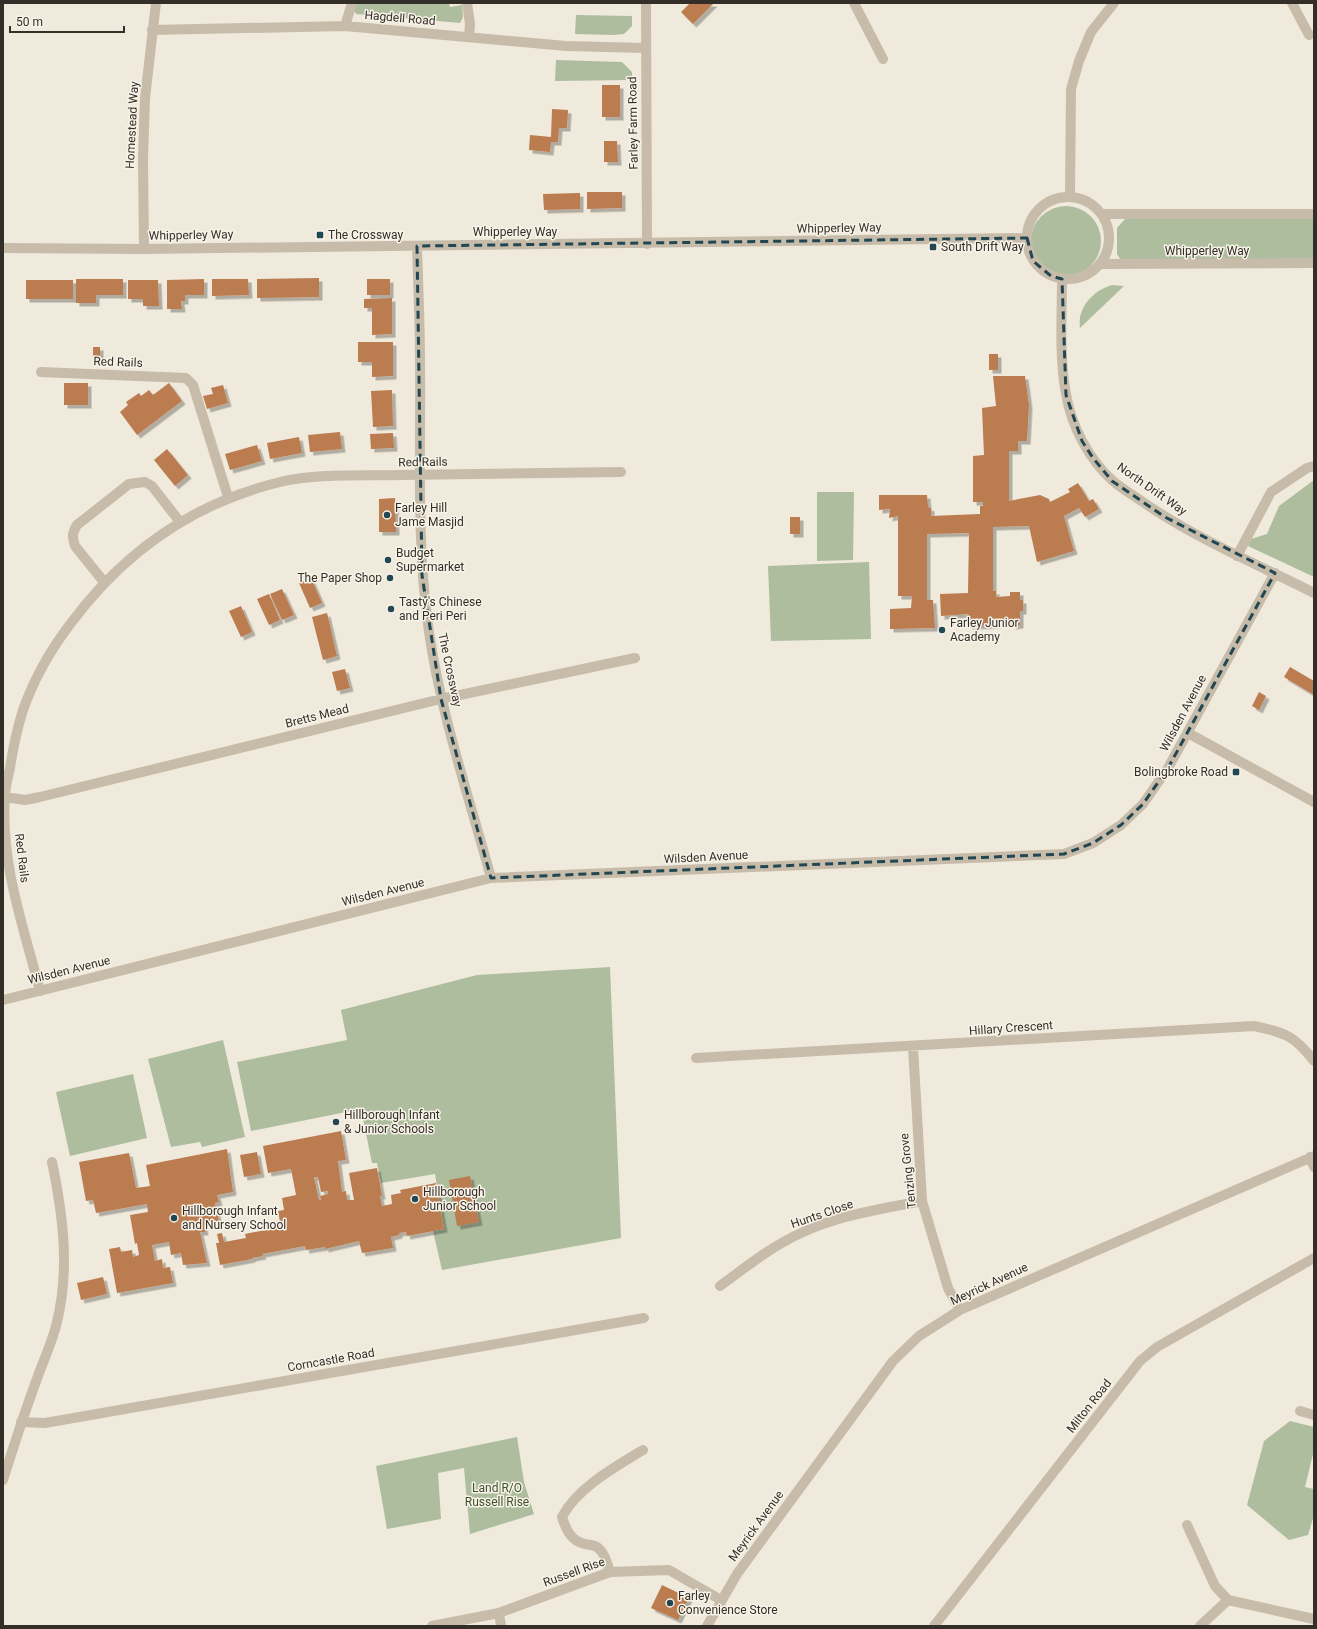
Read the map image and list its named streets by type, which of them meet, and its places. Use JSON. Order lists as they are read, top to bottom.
{
  "streets": {
    "street": [
      "Hagdell Road",
      "Farley Farm Road",
      "Homestead Way",
      "Whipperley Way",
      "Red Rails",
      "North Drift Way",
      "The Crossway",
      "Wilsden Avenue",
      "Bretts Mead",
      "Hillary Crescent",
      "Tenzing Grove",
      "Hunts Close",
      "Meyrick Avenue",
      "Corncastle Road",
      "Milton Road",
      "Russell Rise"
    ]
  },
  "crossings": [
    ["Hagdell Road", "Farley Farm Road"],
    ["Hagdell Road", "Homestead Way"],
    ["Farley Farm Road", "Whipperley Way"],
    ["Homestead Way", "Whipperley Way"],
    ["Whipperley Way", "North Drift Way"],
    ["Whipperley Way", "The Crossway"],
    ["Red Rails", "The Crossway"],
    ["Red Rails", "Wilsden Avenue"],
    ["Red Rails", "Bretts Mead"],
    ["North Drift Way", "Wilsden Avenue"],
    ["The Crossway", "Wilsden Avenue"],
    ["The Crossway", "Bretts Mead"],
    ["Hillary Crescent", "Tenzing Grove"],
    ["Tenzing Grove", "Hunts Close"],
    ["Tenzing Grove", "Meyrick Avenue"],
    ["Meyrick Avenue", "Russell Rise"]
  ],
  "parks": ["Land R/O Russell Rise"],
  "places": {
    "transit": ["The Crossway", "South Drift Way", "Bolingbroke Road"],
    "other": [
      "Farley Hill Jame Masjid",
      "Budget Supermarket",
      "The Paper Shop",
      "Tasty's Chinese and Peri Peri",
      "Farley Junior Academy",
      "Hillborough Infant & Junior Schools",
      "Hillborough Junior School",
      "Hillborough Infant and Nursery School",
      "Farley Convenience Store"
    ]
  },
  "scale_bar": "50 m"
}
